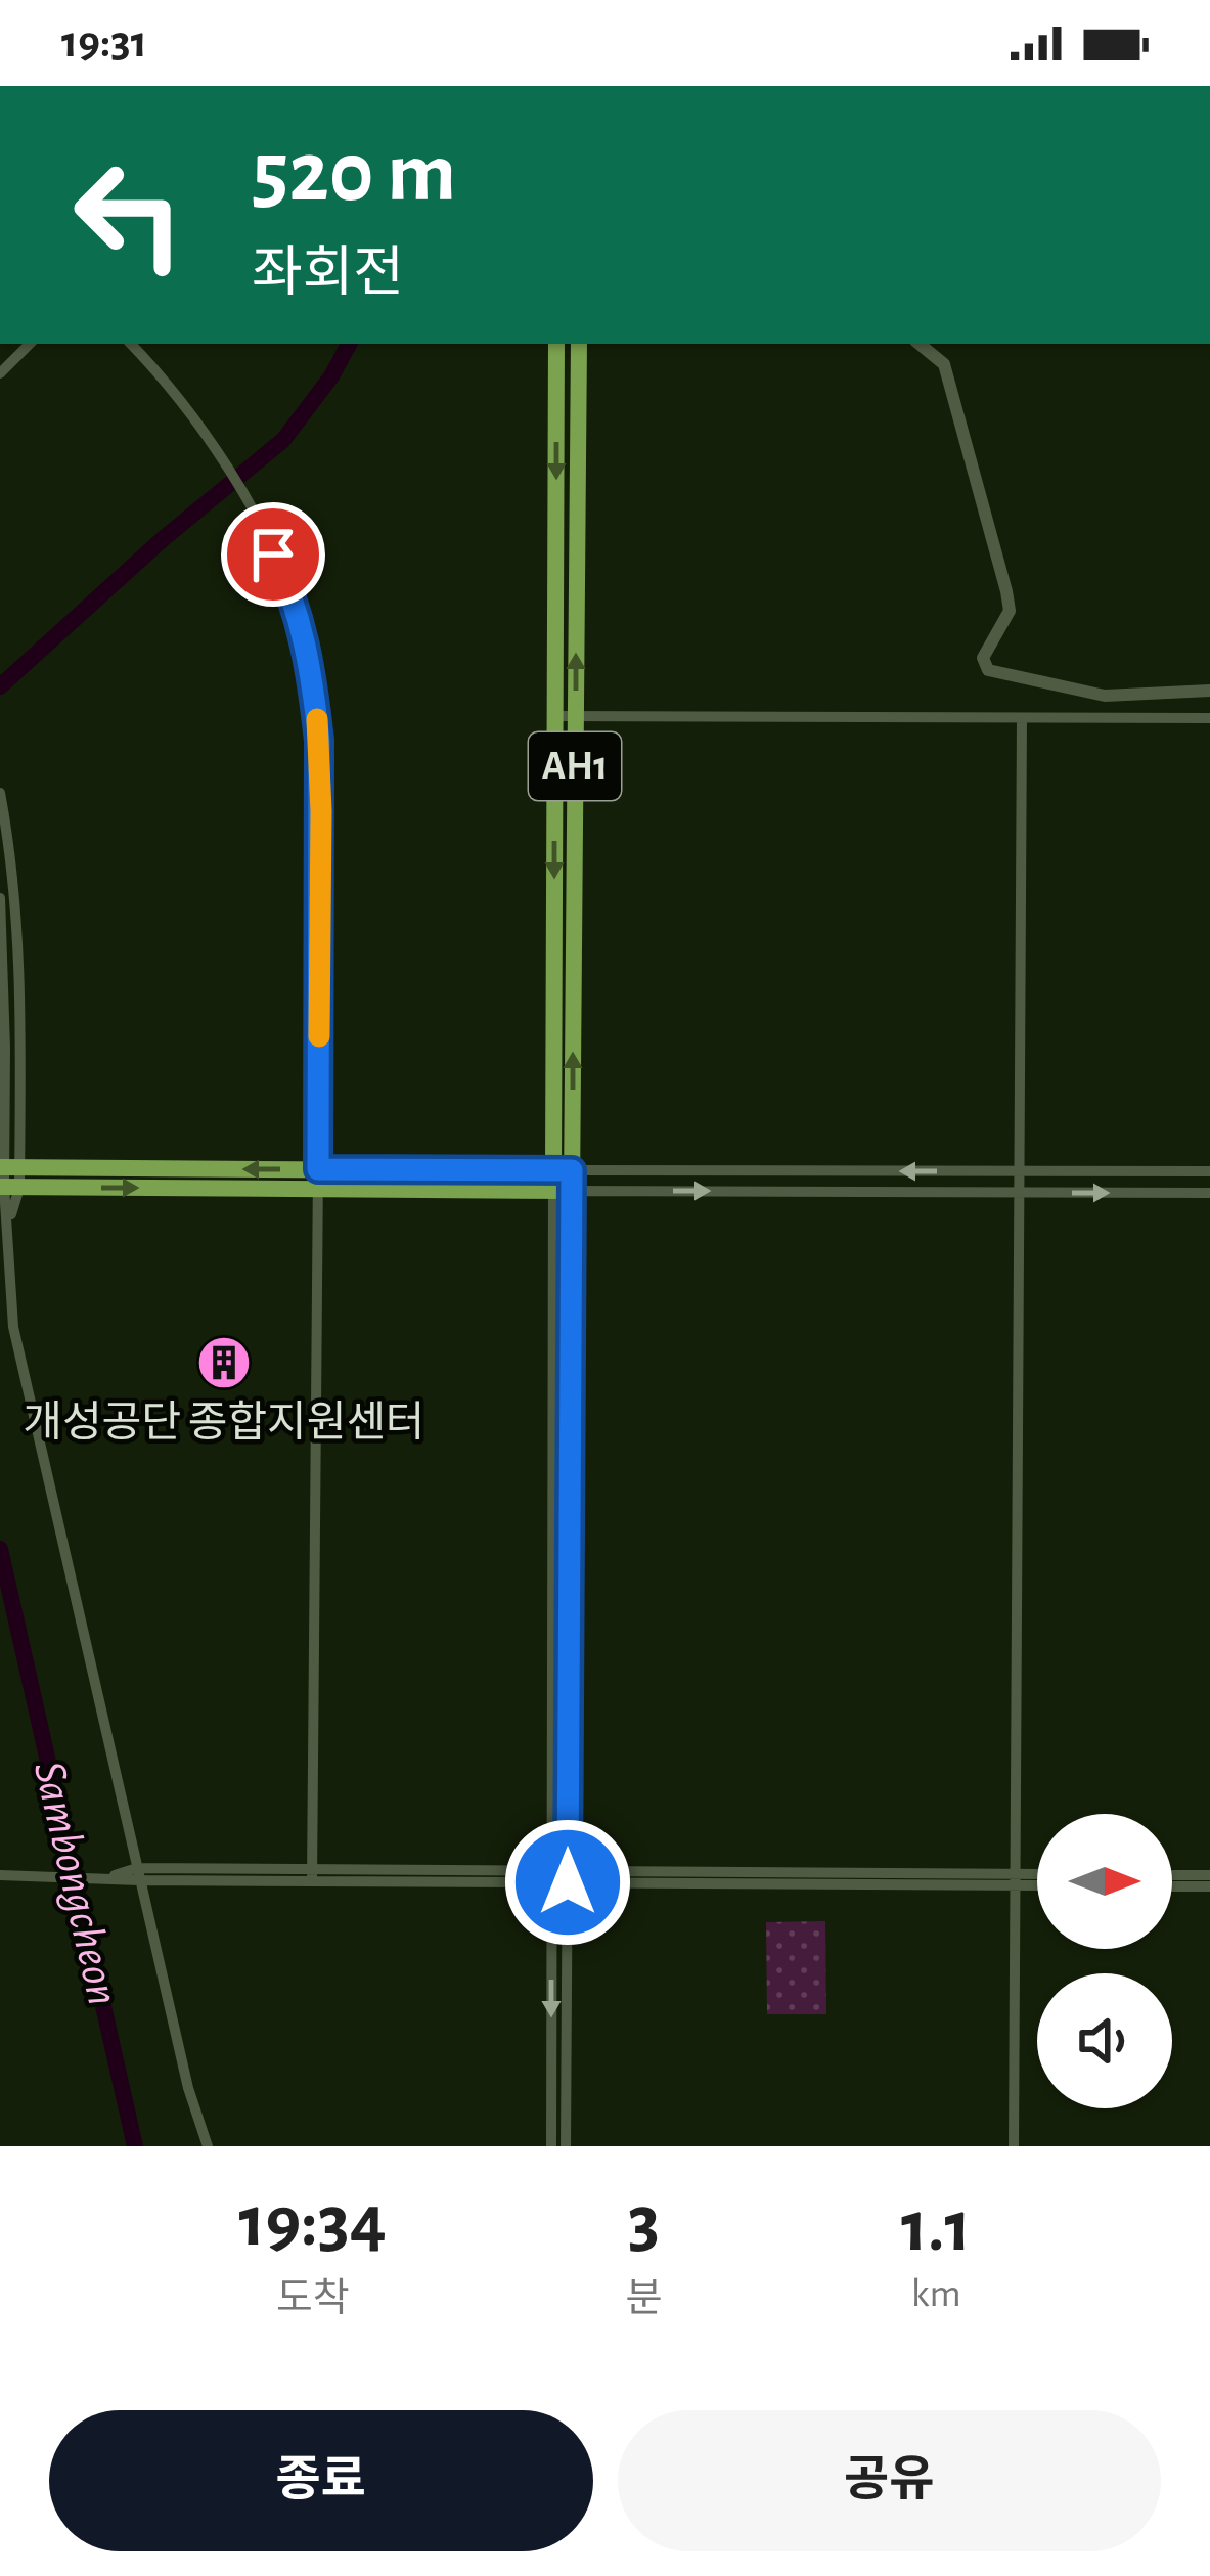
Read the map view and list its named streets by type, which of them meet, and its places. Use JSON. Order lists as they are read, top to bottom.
{
  "streets": {
    "main road": ["AH1"]
  },
  "water": ["Sambongcheon"],
  "places": {
    "building": ["개성공단 종합지원센터"]
  },
  "north": "right",
  "page": {
    "status": "19:31",
    "turn": ["520 m", "좌회전"],
    "eta": [
      "19:34",
      "도착",
      "3",
      "분",
      "1.1",
      "km"
    ],
    "buttons": ["종료", "공유"]
  }
}
